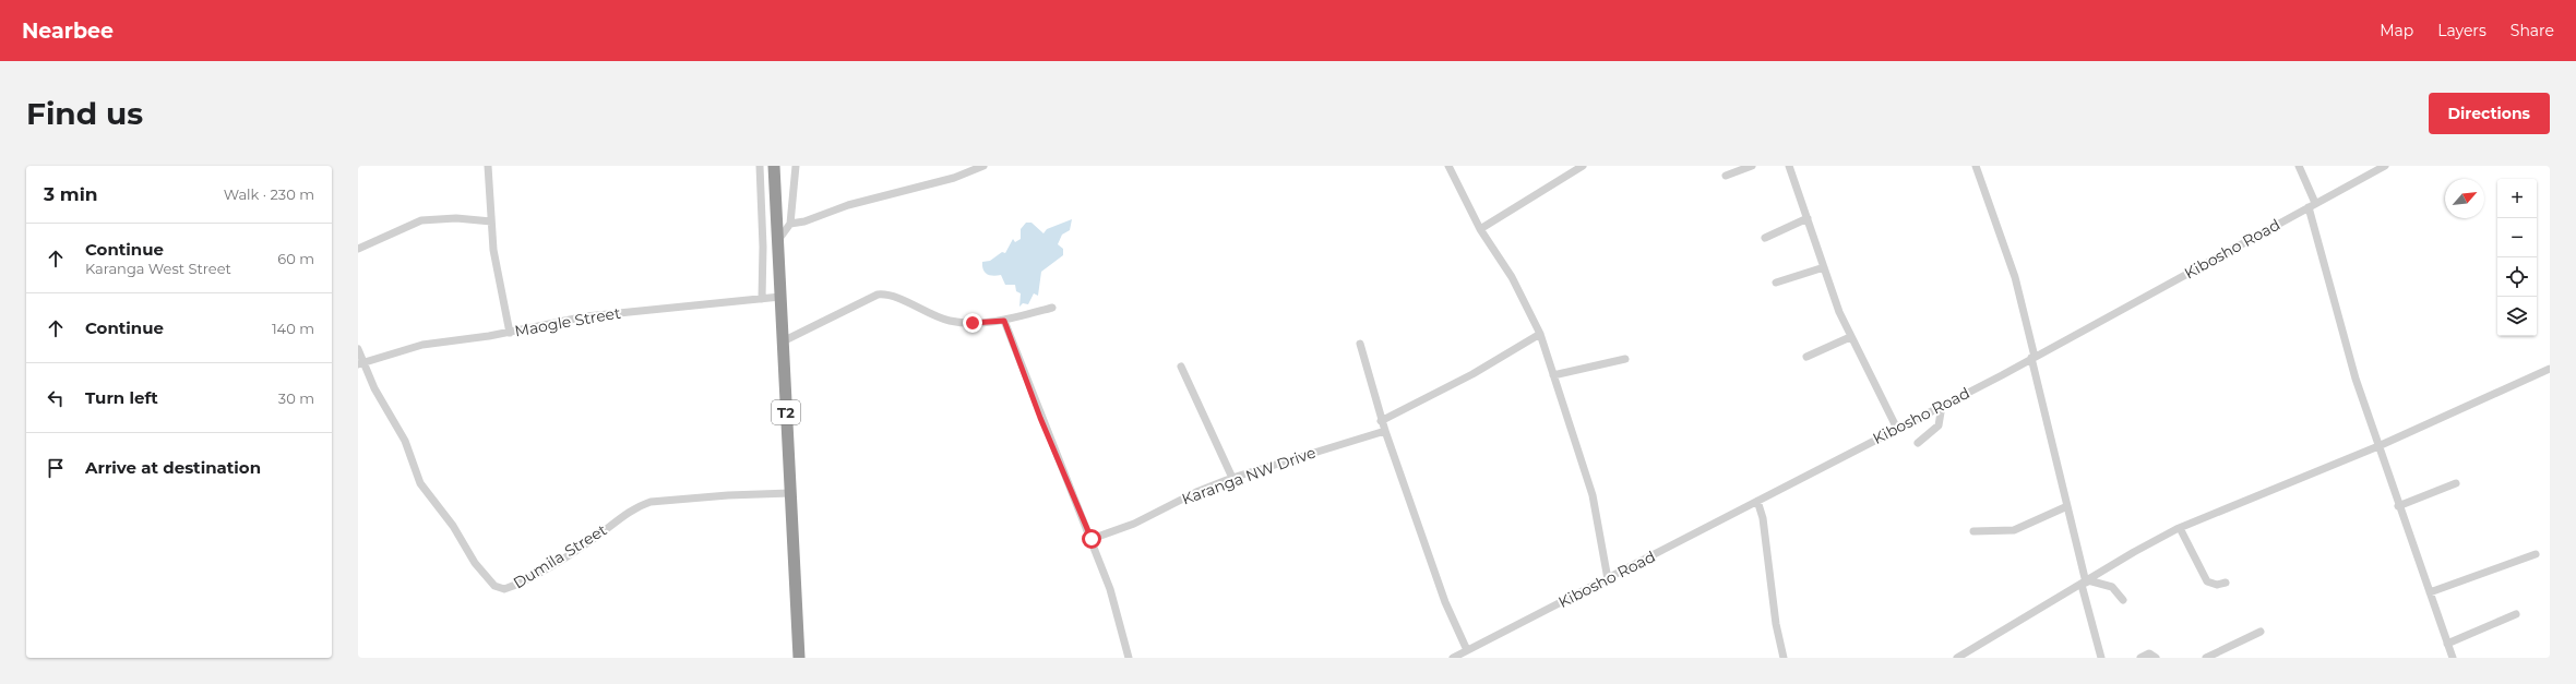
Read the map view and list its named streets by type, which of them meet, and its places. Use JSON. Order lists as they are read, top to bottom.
{
  "streets": {
    "highway": ["T2"],
    "street": [
      "Kibosho Road",
      "Maogle Street",
      "Karanga NW Drive",
      "Dumila Street"
    ]
  },
  "crossings": [
    ["Maogle Street", "T2"],
    ["Maogle Street", "Dumila Street"],
    ["T2", "Dumila Street"]
  ],
  "north": "top right",
  "page": {
    "header": "Nearbee",
    "nav": ["Map", "Layers", "Share"],
    "buttons": "Directions",
    "title": "Find us",
    "heading": ["3 min", "Walk · 230 m"],
    "map_buttons": ["+", "−"],
    "list": [
      ["Continue", "Karanga West Street", "60 m"],
      ["Continue", "140 m"],
      ["Turn left", "30 m"],
      "Arrive at destination"
    ]
  }
}
